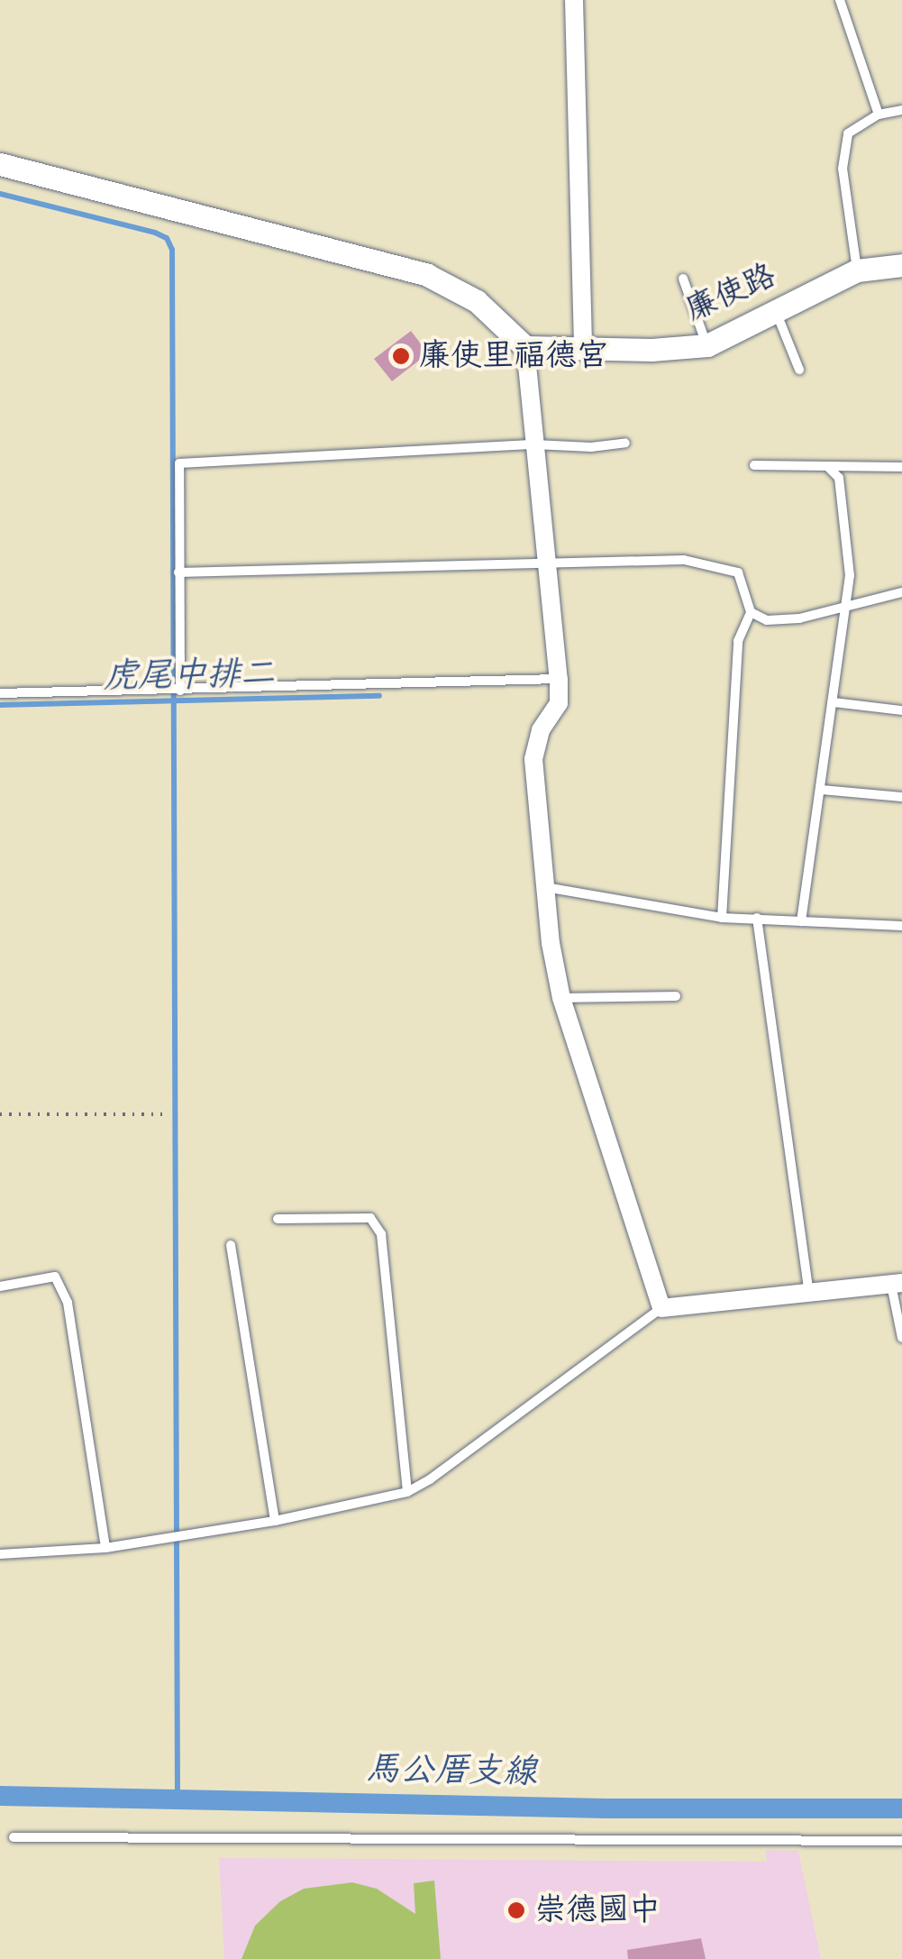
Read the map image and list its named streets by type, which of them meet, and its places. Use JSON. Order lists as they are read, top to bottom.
{
  "streets": {
    "street": ["廉使路"]
  },
  "water": ["虎尾中排二", "馬公厝支線"],
  "places": ["廉使里福德宮", "崇德國中"]
}
